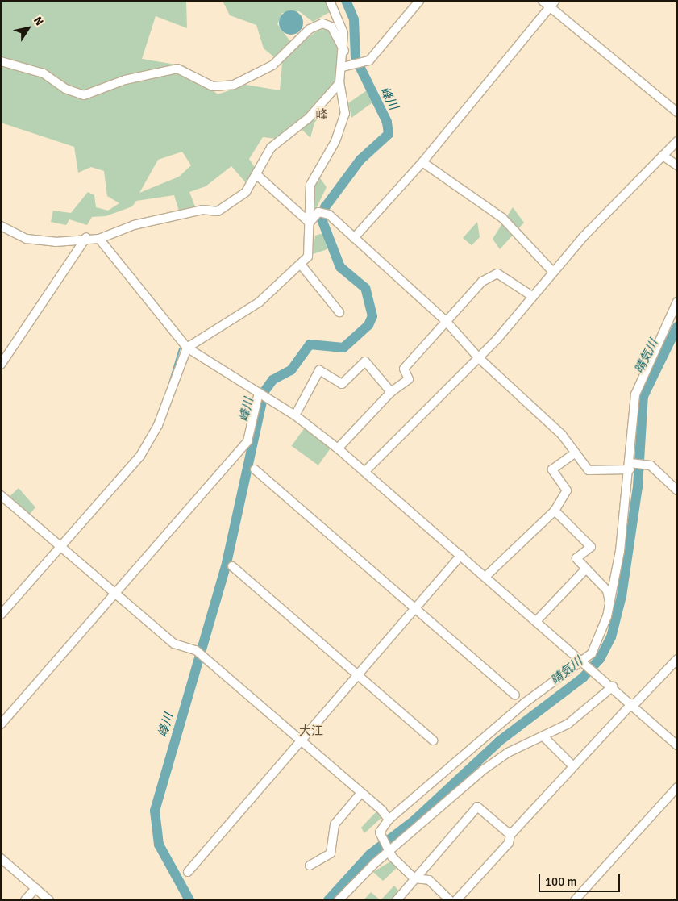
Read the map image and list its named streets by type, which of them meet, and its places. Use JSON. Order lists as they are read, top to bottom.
{
  "districts": ["峰", "大江"],
  "water": ["峰川", "晴気川"],
  "scale_bar": "100 m",
  "north": "top right"
}
